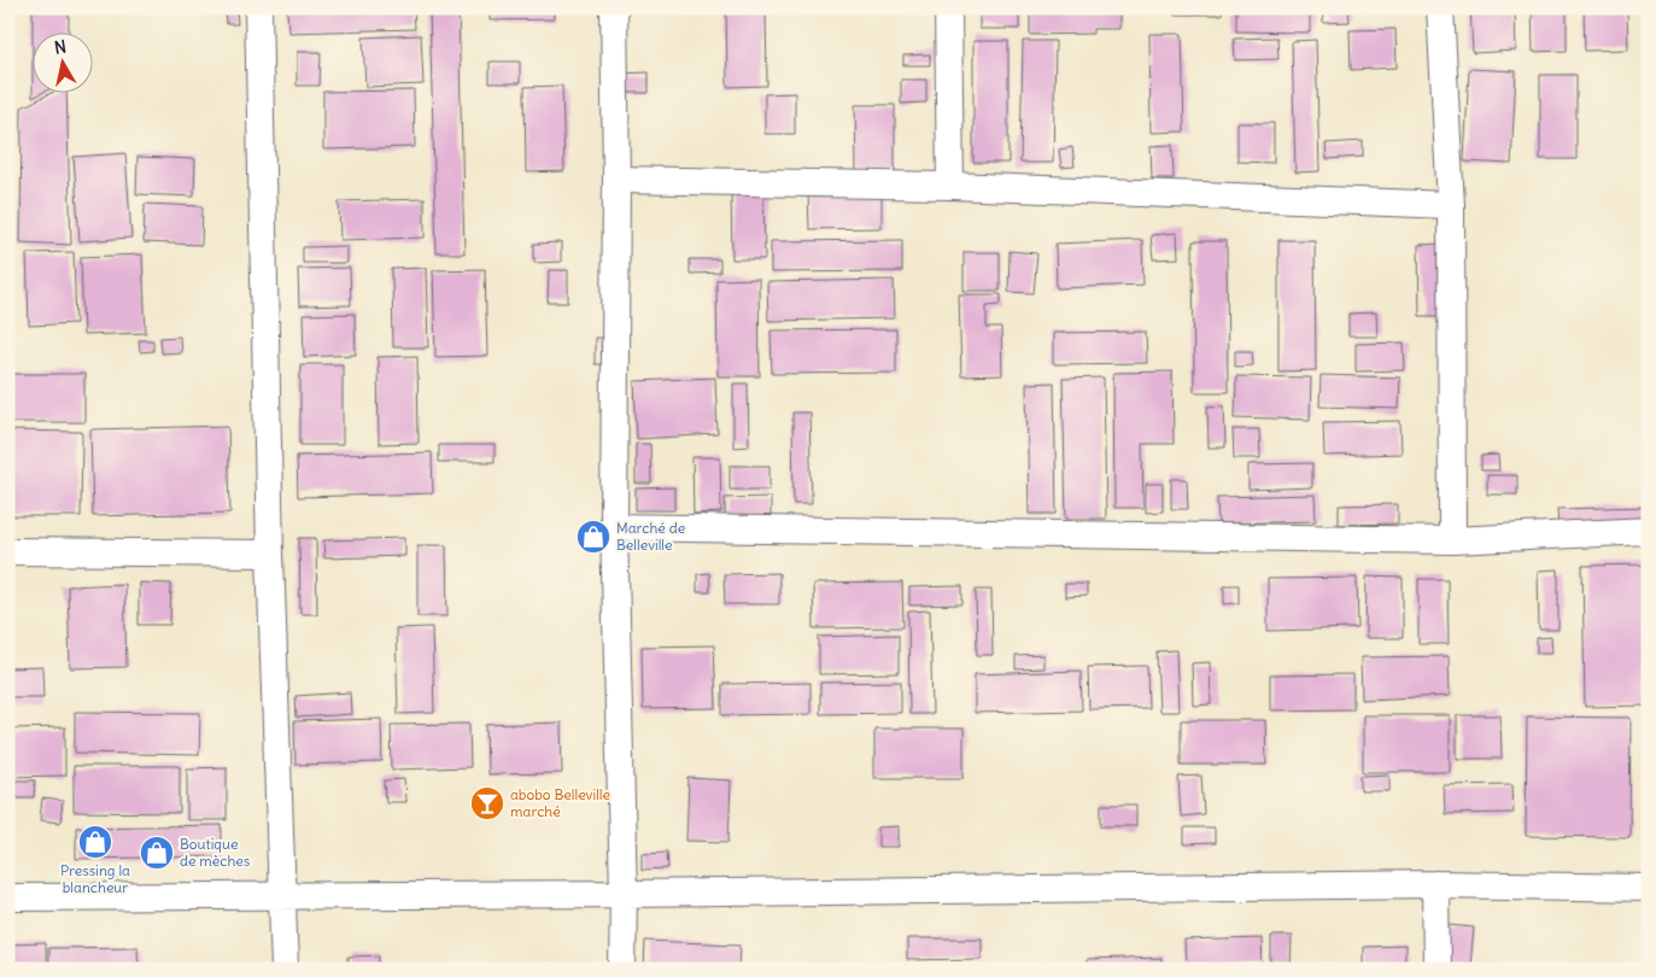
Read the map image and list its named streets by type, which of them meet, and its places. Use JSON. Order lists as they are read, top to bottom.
{
  "places": {
    "shop": ["Marché de Belleville", "Pressing la blancheur", "Boutique de mèches"],
    "bar": ["abobo Belleville marché"]
  },
  "north": "top"
}
